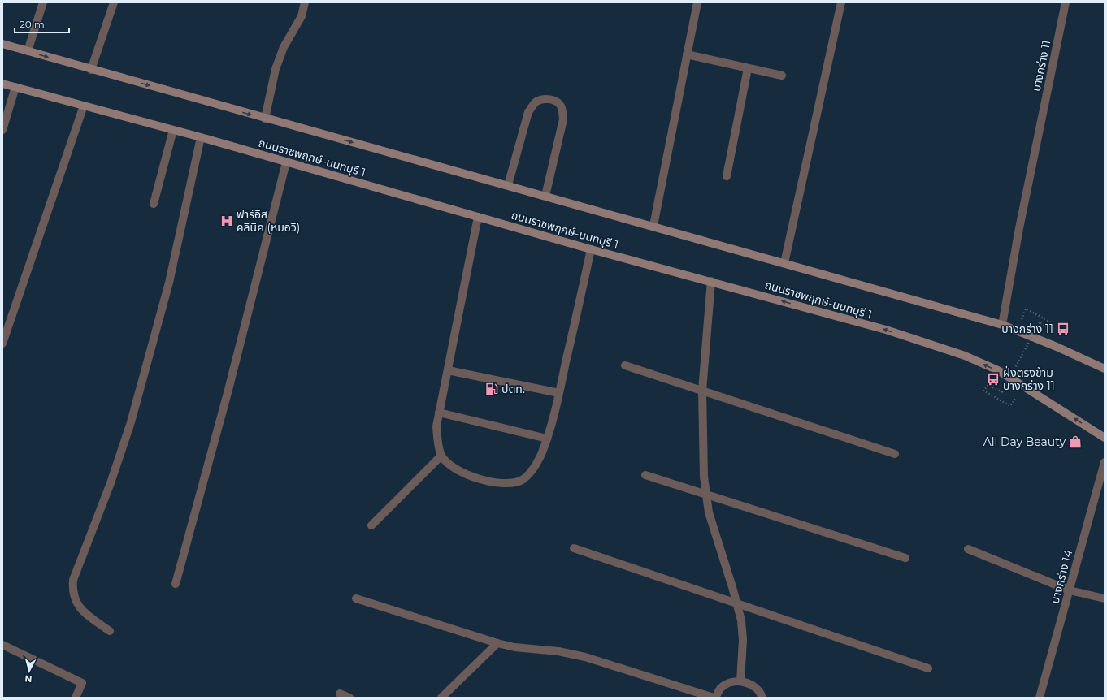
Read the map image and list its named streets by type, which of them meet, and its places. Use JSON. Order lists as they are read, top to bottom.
{
  "streets": {
    "main road": ["ถนนราชพฤกษ์-นนทบุรี 1"],
    "street": ["บางกร่าง 11", "บางกร่าง 14"]
  },
  "places": {
    "hospital": ["ฟาร์อีส คลินิค (หมอวี)"],
    "bus stop": ["บางกร่าง 11", "ฝั่งตรงข้าม บางกร่าง 11"],
    "fuel station": ["ปตท."],
    "shop": ["All Day Beauty"]
  },
  "scale_bar": "20 m",
  "north": "bottom"
}
